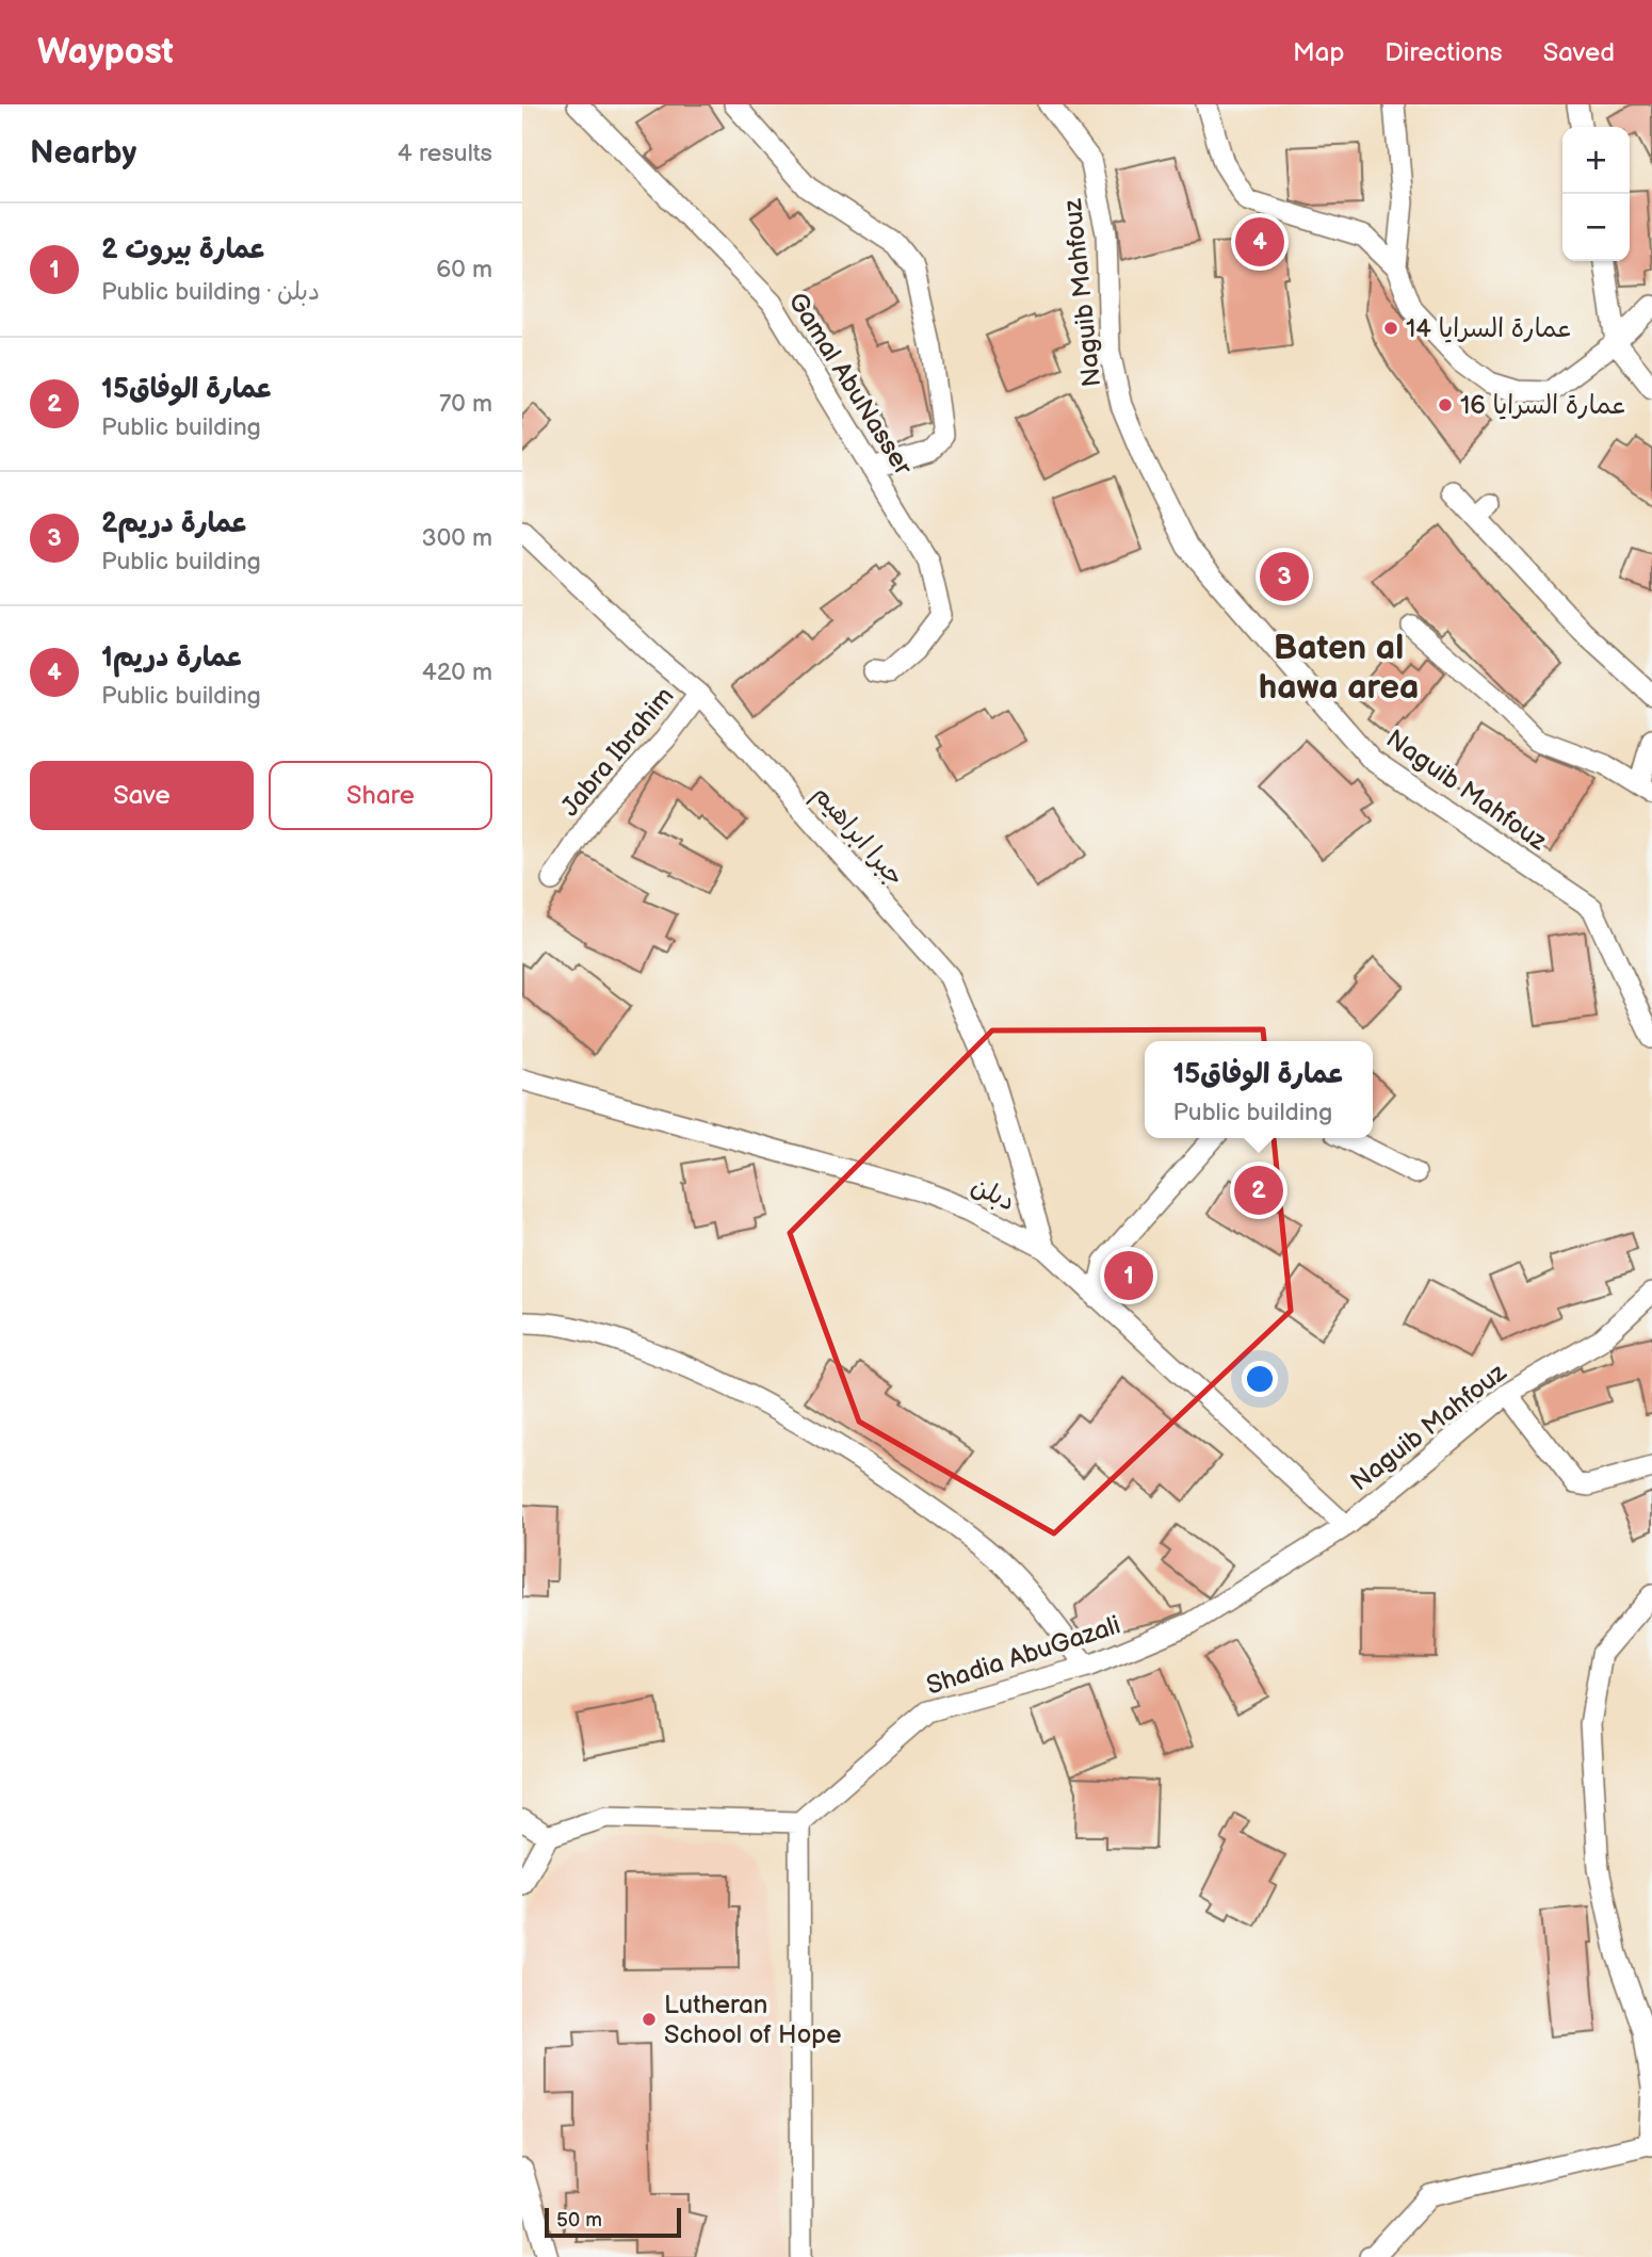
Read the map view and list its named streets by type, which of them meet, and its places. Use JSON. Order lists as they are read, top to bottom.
{
  "streets": {
    "street": [
      "Naguib Mahfouz",
      "Gamal AbuNasser",
      "Jabra Ibrahim",
      "جبرا ابراهيم",
      "دبلن",
      "Shadia AbuGazali"
    ]
  },
  "crossings": [
    ["Naguib Mahfouz", "دبلن"],
    ["Naguib Mahfouz", "Shadia AbuGazali"],
    ["Jabra Ibrahim", "جبرا ابراهيم"],
    ["جبرا ابراهيم", "دبلن"],
    ["دبلن", "Shadia AbuGazali"]
  ],
  "districts": ["Baten al hawa area"],
  "places": ["عمارة السرايا 14", "عمارة السرايا 16", "Lutheran School of Hope"],
  "scale_bar": "50 m",
  "page": {
    "header": "Waypost",
    "nav": ["Map", "Directions", "Saved"],
    "heading": ["Nearby", "4 results"],
    "map_buttons": ["+", "−"],
    "list": [
      {
        "mark": "1",
        "name": "عمارة بيروت 2",
        "note": "Public building · دبلن",
        "value": "60 m"
      },
      {
        "mark": "2",
        "name": "عمارة الوفاق15",
        "note": "Public building",
        "value": "70 m"
      },
      {
        "mark": "3",
        "name": "عمارة دريم2",
        "note": "Public building",
        "value": "300 m"
      },
      {
        "mark": "4",
        "name": "عمارة دريم1",
        "note": "Public building",
        "value": "420 m"
      }
    ],
    "pins": [
      "4",
      "3",
      "2",
      "1"
    ],
    "buttons": ["Save", "Share"],
    "popup": ["عمارة الوفاق15", "Public building"],
    "scale": "50 m"
  }
}
